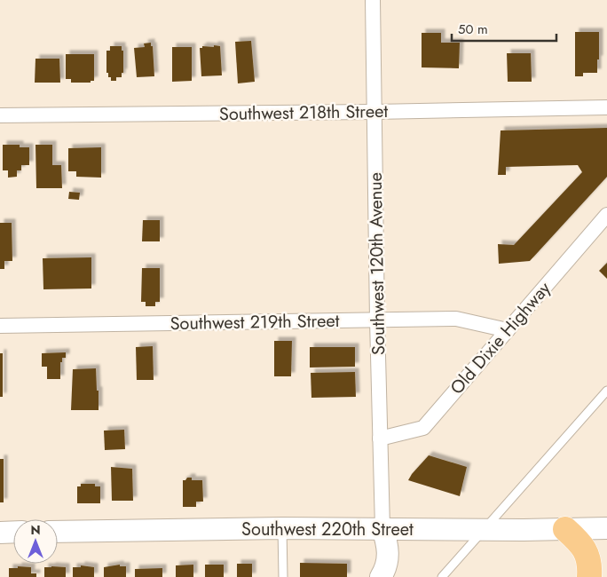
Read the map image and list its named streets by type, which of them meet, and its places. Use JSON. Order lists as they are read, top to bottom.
{
  "streets": {
    "street": [
      "Southwest 218th Street",
      "Southwest 120th Avenue",
      "Southwest 219th Street",
      "Old Dixie Highway",
      "Southwest 220th Street"
    ]
  },
  "crossings": [
    ["Southwest 218th Street", "Southwest 120th Avenue"],
    ["Southwest 120th Avenue", "Southwest 219th Street"],
    ["Southwest 120th Avenue", "Old Dixie Highway"],
    ["Southwest 120th Avenue", "Southwest 220th Street"],
    ["Southwest 219th Street", "Old Dixie Highway"]
  ],
  "scale_bar": "50 m",
  "north": "top"
}
